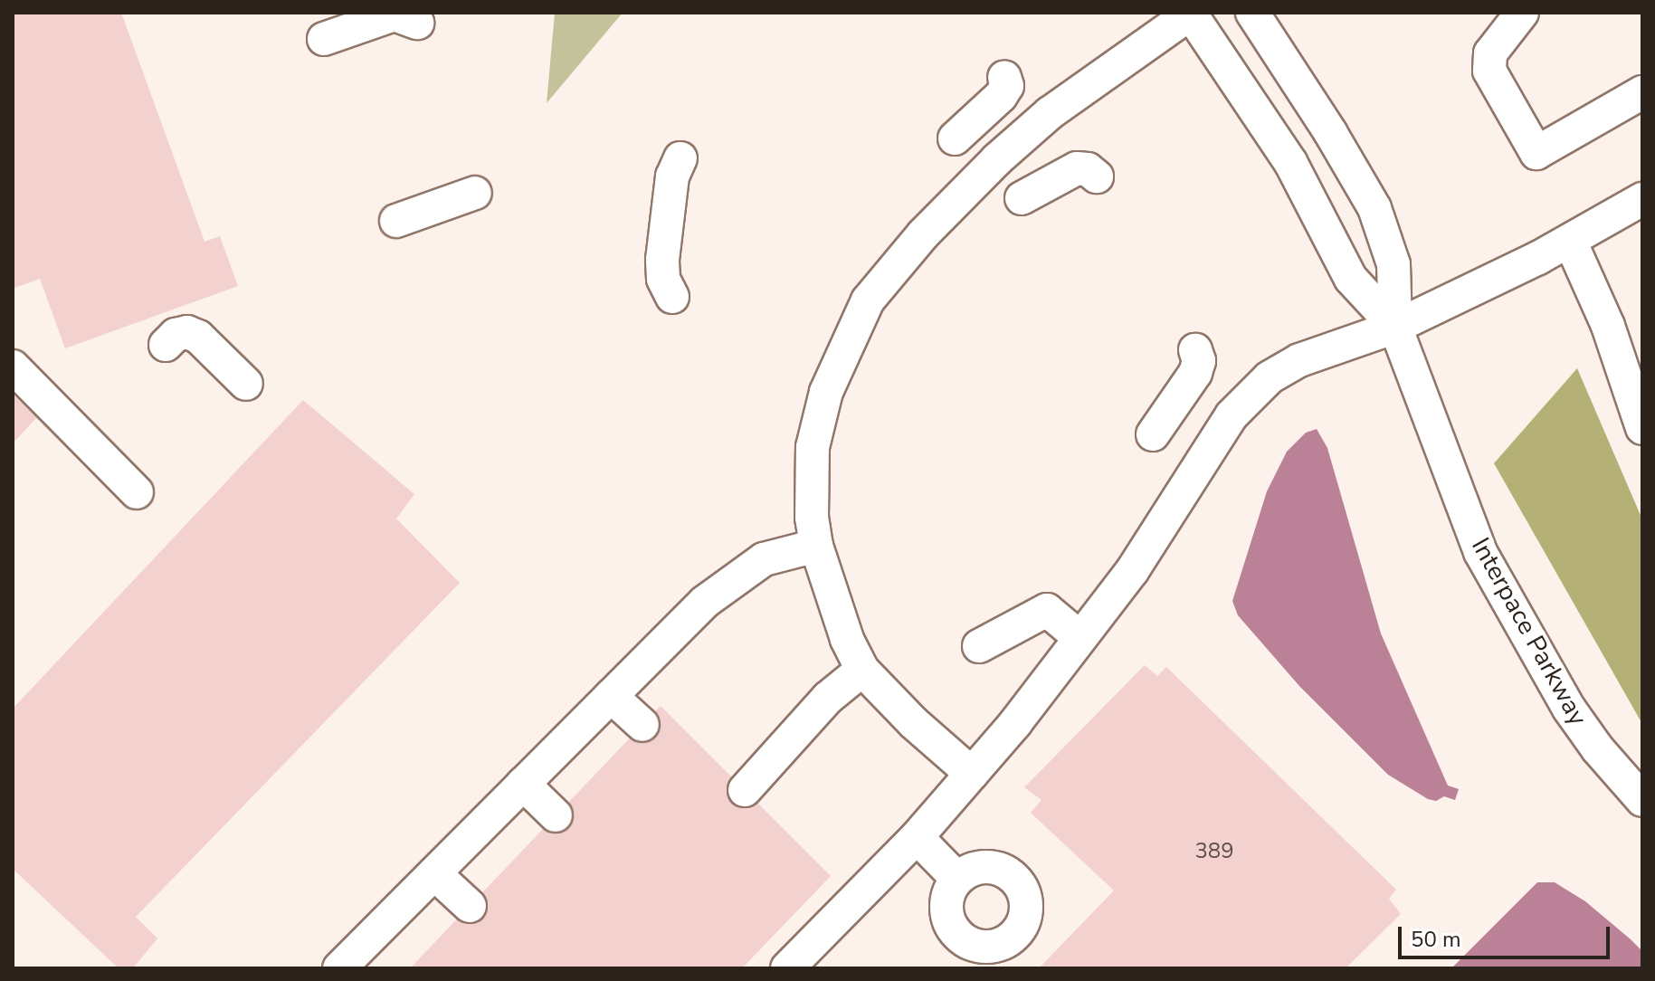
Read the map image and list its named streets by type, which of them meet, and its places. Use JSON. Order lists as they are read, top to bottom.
{
  "streets": {
    "street": ["Interpace Parkway"]
  },
  "house_numbers": ["389"],
  "scale_bar": "50 m"
}
